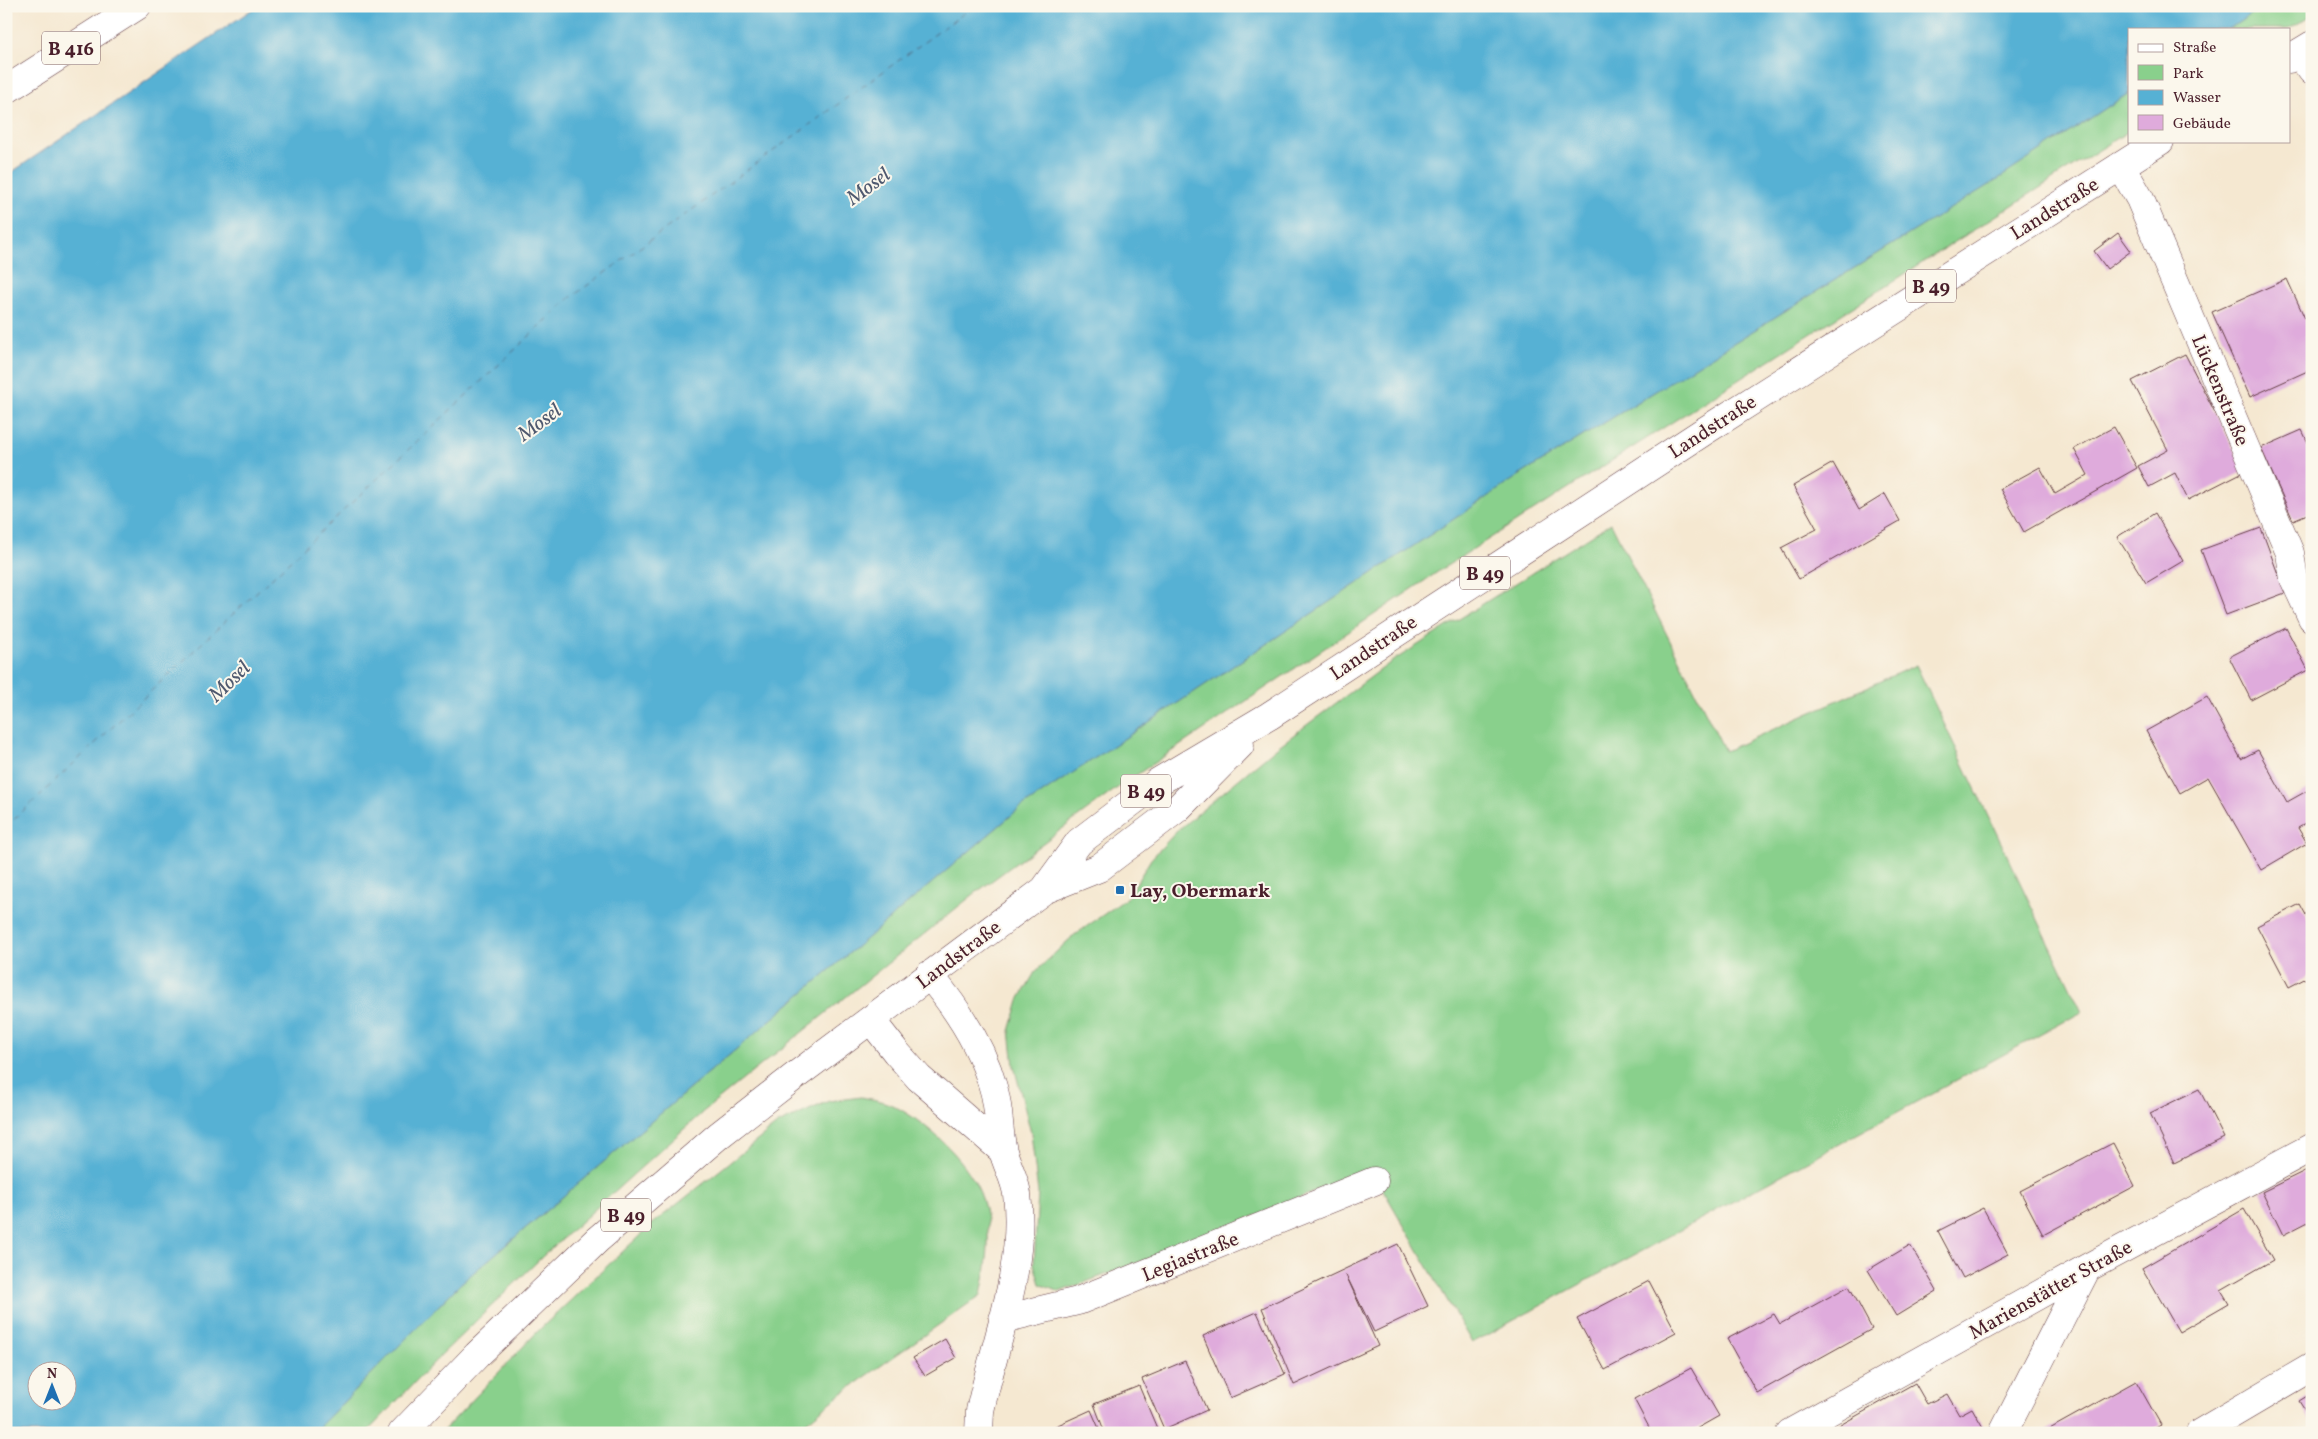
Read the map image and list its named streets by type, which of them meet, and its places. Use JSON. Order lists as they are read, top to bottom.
{
  "streets": {
    "main road": [
      "B 416",
      "Landstraße",
      "B 49",
      "Lückenstraße",
      "Legiastraße",
      "Marienstätter Straße"
    ]
  },
  "crossings": [
    ["Landstraße", "B 49"],
    ["Landstraße", "Lückenstraße"]
  ],
  "water": ["Mosel"],
  "places": {
    "transit": ["Lay, Obermark"]
  },
  "legend": [
    "Straße",
    "Park",
    "Wasser",
    "Gebäude"
  ],
  "north": "top"
}
